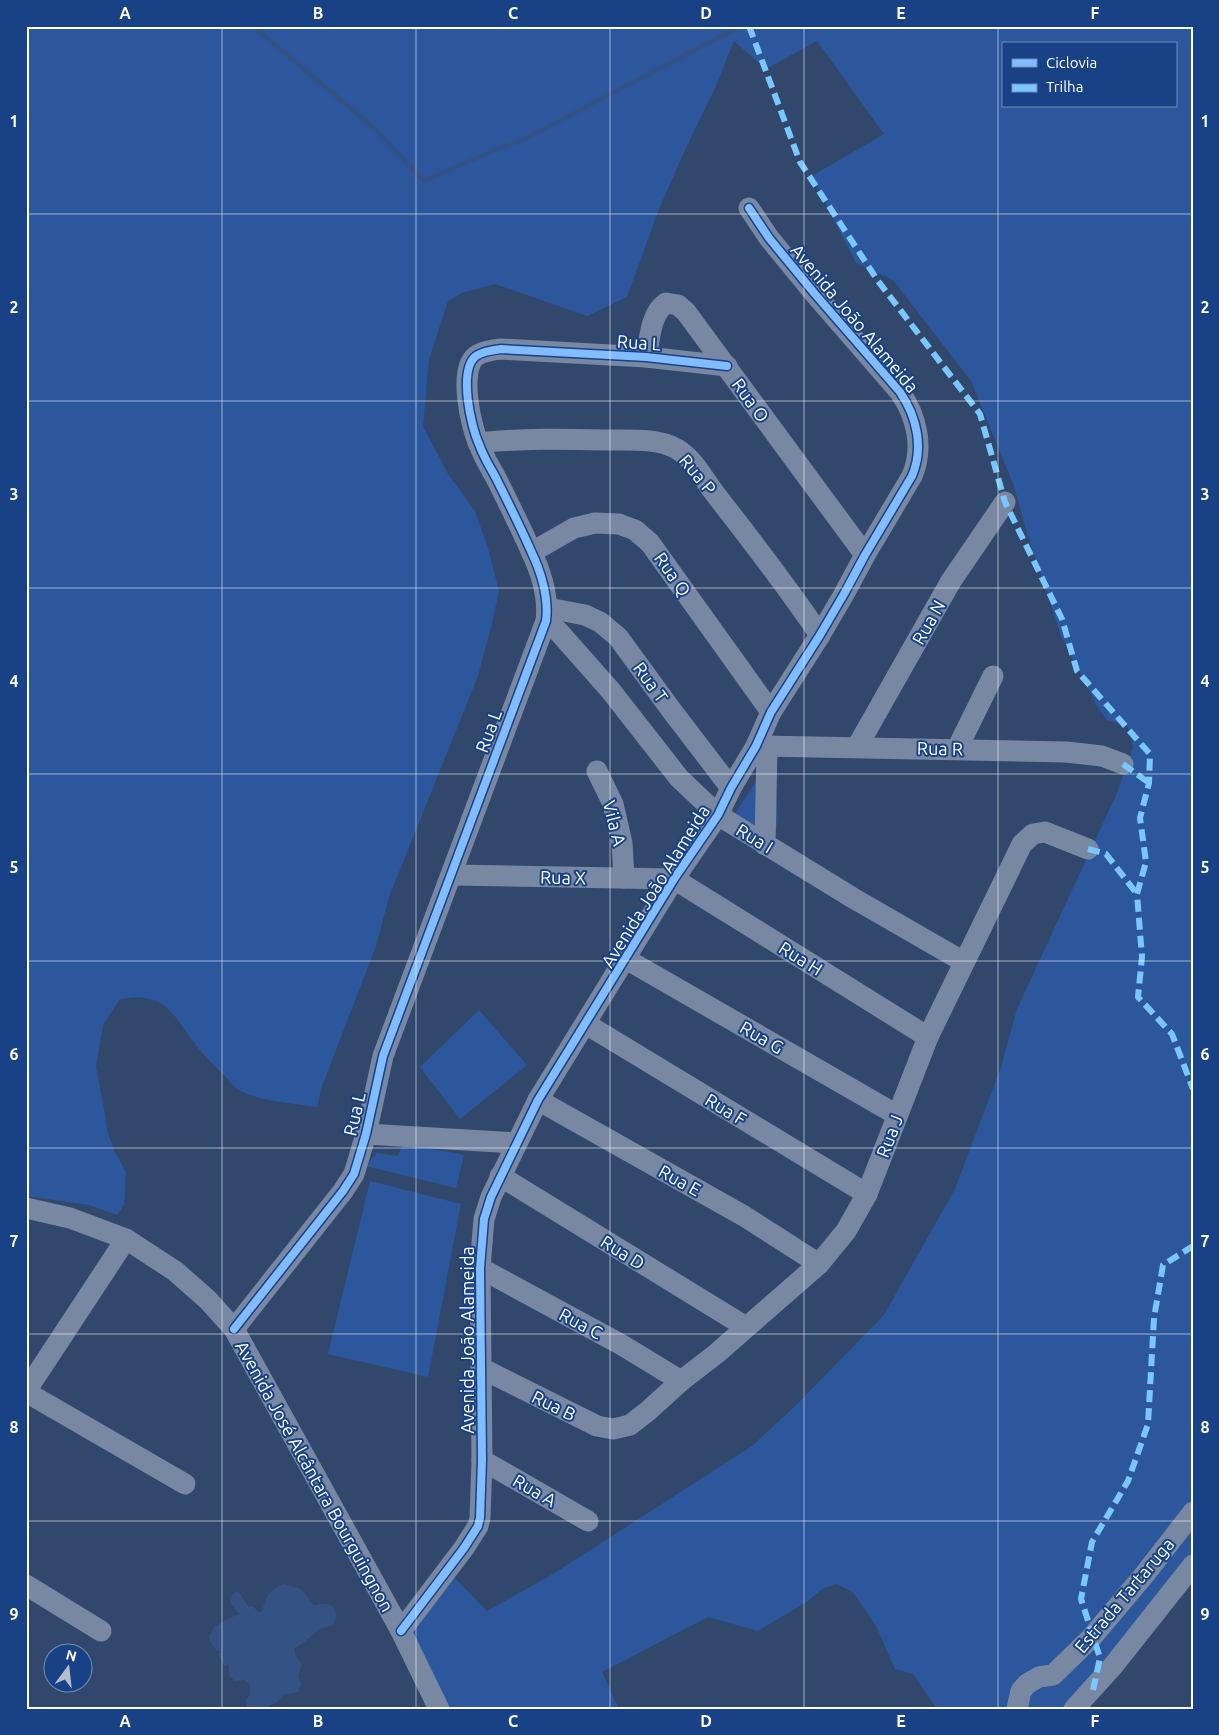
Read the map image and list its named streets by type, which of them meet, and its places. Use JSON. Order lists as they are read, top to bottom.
{
  "streets": {
    "street": [
      "Avenida João Alameida",
      "Rua L",
      "Rua O",
      "Rua P",
      "Rua Q",
      "Rua N",
      "Rua T",
      "Rua R",
      "Vila A",
      "Rua I",
      "Rua X",
      "Rua H",
      "Rua G",
      "Rua F",
      "Rua J",
      "Rua E",
      "Rua D",
      "Rua C",
      "Rua B",
      "Avenida José Alcântara Bourguingnon",
      "Rua A",
      "Estrada Tartaruga"
    ]
  },
  "crossings": [
    ["Avenida João Alameida", "Rua O"],
    ["Avenida João Alameida", "Rua P"],
    ["Avenida João Alameida", "Rua Q"],
    ["Avenida João Alameida", "Rua T"],
    ["Avenida João Alameida", "Rua R"],
    ["Avenida João Alameida", "Rua I"],
    ["Avenida João Alameida", "Rua X"],
    ["Avenida João Alameida", "Rua H"],
    ["Avenida João Alameida", "Rua G"],
    ["Avenida João Alameida", "Rua F"],
    ["Avenida João Alameida", "Rua E"],
    ["Avenida João Alameida", "Rua D"],
    ["Avenida João Alameida", "Rua C"],
    ["Avenida João Alameida", "Rua B"],
    ["Avenida João Alameida", "Avenida José Alcântara Bourguingnon"],
    ["Avenida João Alameida", "Rua A"],
    ["Rua L", "Rua O"],
    ["Rua L", "Rua P"],
    ["Rua L", "Rua Q"],
    ["Rua L", "Rua T"],
    ["Rua L", "Rua I"],
    ["Rua L", "Rua X"],
    ["Rua L", "Avenida José Alcântara Bourguingnon"],
    ["Rua N", "Rua R"],
    ["Rua T", "Rua I"],
    ["Vila A", "Rua X"],
    ["Rua I", "Rua J"],
    ["Rua X", "Rua H"],
    ["Rua H", "Rua J"],
    ["Rua G", "Rua J"],
    ["Rua F", "Rua J"],
    ["Rua J", "Rua E"],
    ["Rua J", "Rua D"],
    ["Rua J", "Rua C"],
    ["Rua J", "Rua B"]
  ],
  "legend": ["Ciclovia", "Trilha"],
  "north": "top",
  "grid": {
    "columns": [
      "A",
      "B",
      "C",
      "D",
      "E",
      "F"
    ],
    "rows": [
      "1",
      "2",
      "3",
      "4",
      "5",
      "6",
      "7",
      "8",
      "9"
    ]
  }
}
